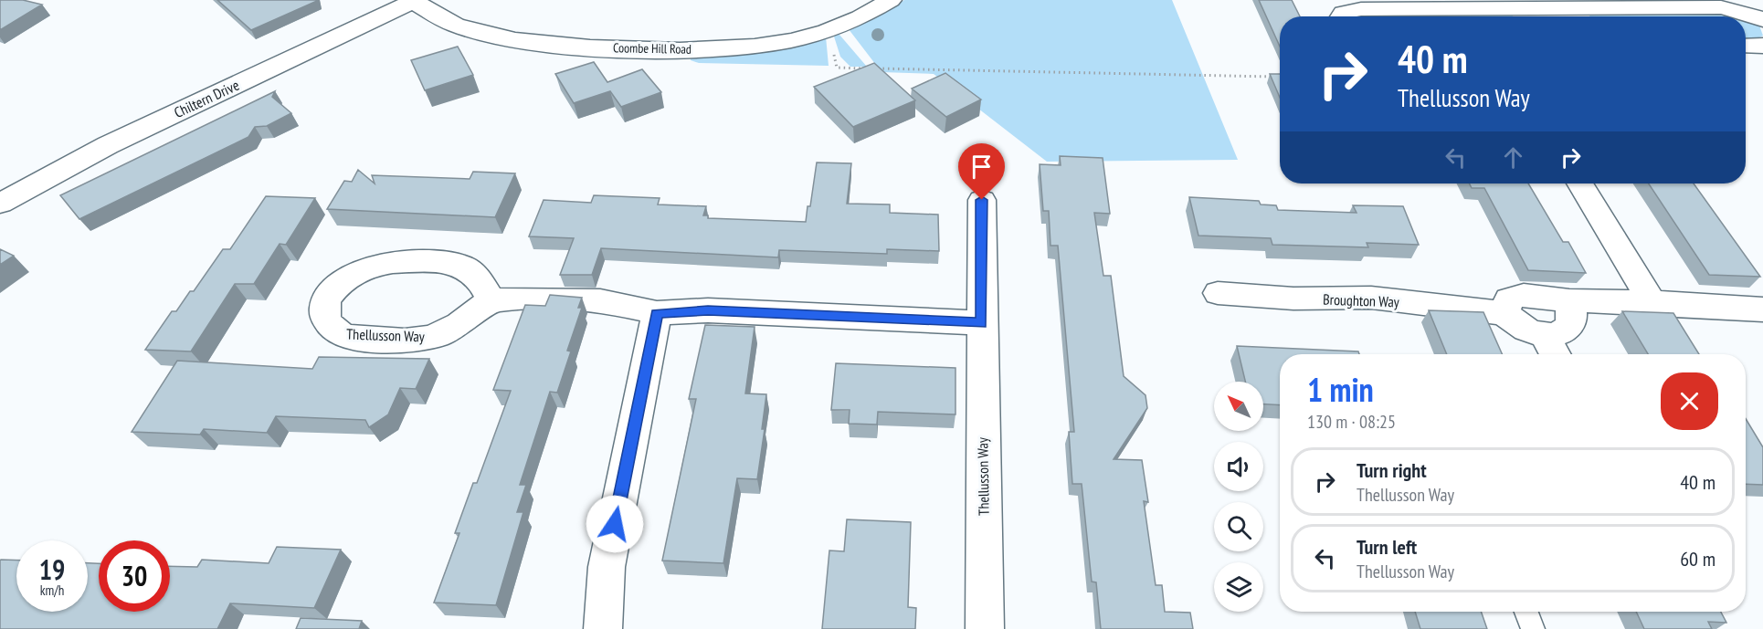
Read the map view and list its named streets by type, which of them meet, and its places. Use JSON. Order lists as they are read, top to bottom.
{
  "streets": {
    "street": [
      "Coombe Hill Road",
      "Chiltern Drive",
      "Broughton Way",
      "Thellusson Way"
    ]
  },
  "crossings": [
    ["Coombe Hill Road", "Chiltern Drive"]
  ],
  "north": "top left",
  "page": {
    "turn": ["40 m", "Thellusson Way"],
    "heading": ["1 min", "130 m · 08:25"],
    "list": [
      {
        "name": "Turn right",
        "note": "Thellusson Way",
        "value": "40 m"
      },
      {
        "name": "Turn left",
        "note": "Thellusson Way",
        "value": "60 m"
      }
    ],
    "speed": "19 km/h",
    "limit": "30"
  }
}
